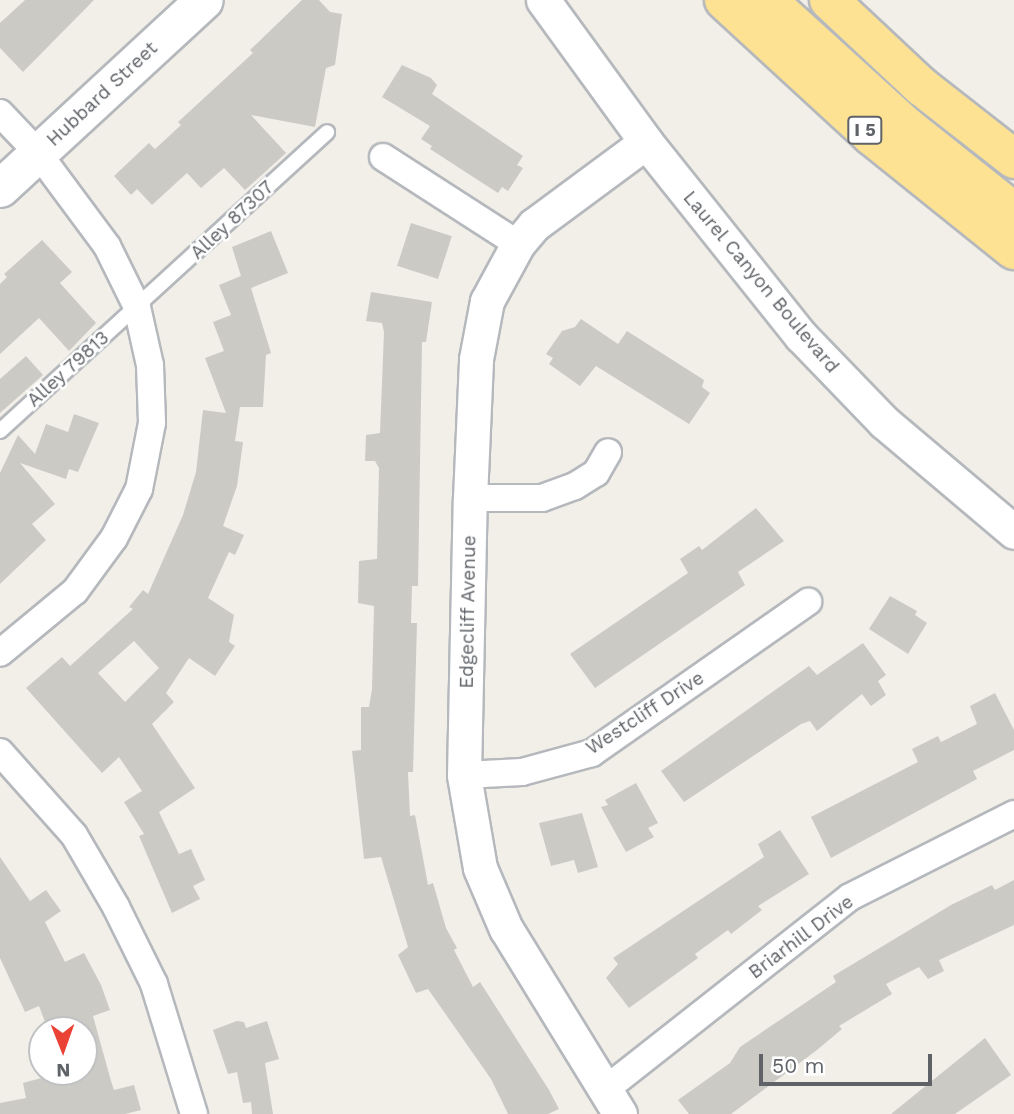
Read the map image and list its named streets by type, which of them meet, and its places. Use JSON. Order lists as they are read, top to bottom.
{
  "streets": {
    "highway": ["I 5"],
    "main road": ["Hubbard Street"],
    "street": [
      "Laurel Canyon Boulevard",
      "Edgecliff Avenue",
      "Westcliff Drive",
      "Briarhill Drive"
    ],
    "lane": ["Alley 87307", "Alley 79813"]
  },
  "crossings": [
    ["Alley 87307", "Alley 79813"],
    ["Laurel Canyon Boulevard", "Edgecliff Avenue"],
    ["Edgecliff Avenue", "Westcliff Drive"],
    ["Edgecliff Avenue", "Briarhill Drive"]
  ],
  "scale_bar": "50 m",
  "north": "bottom"
}
